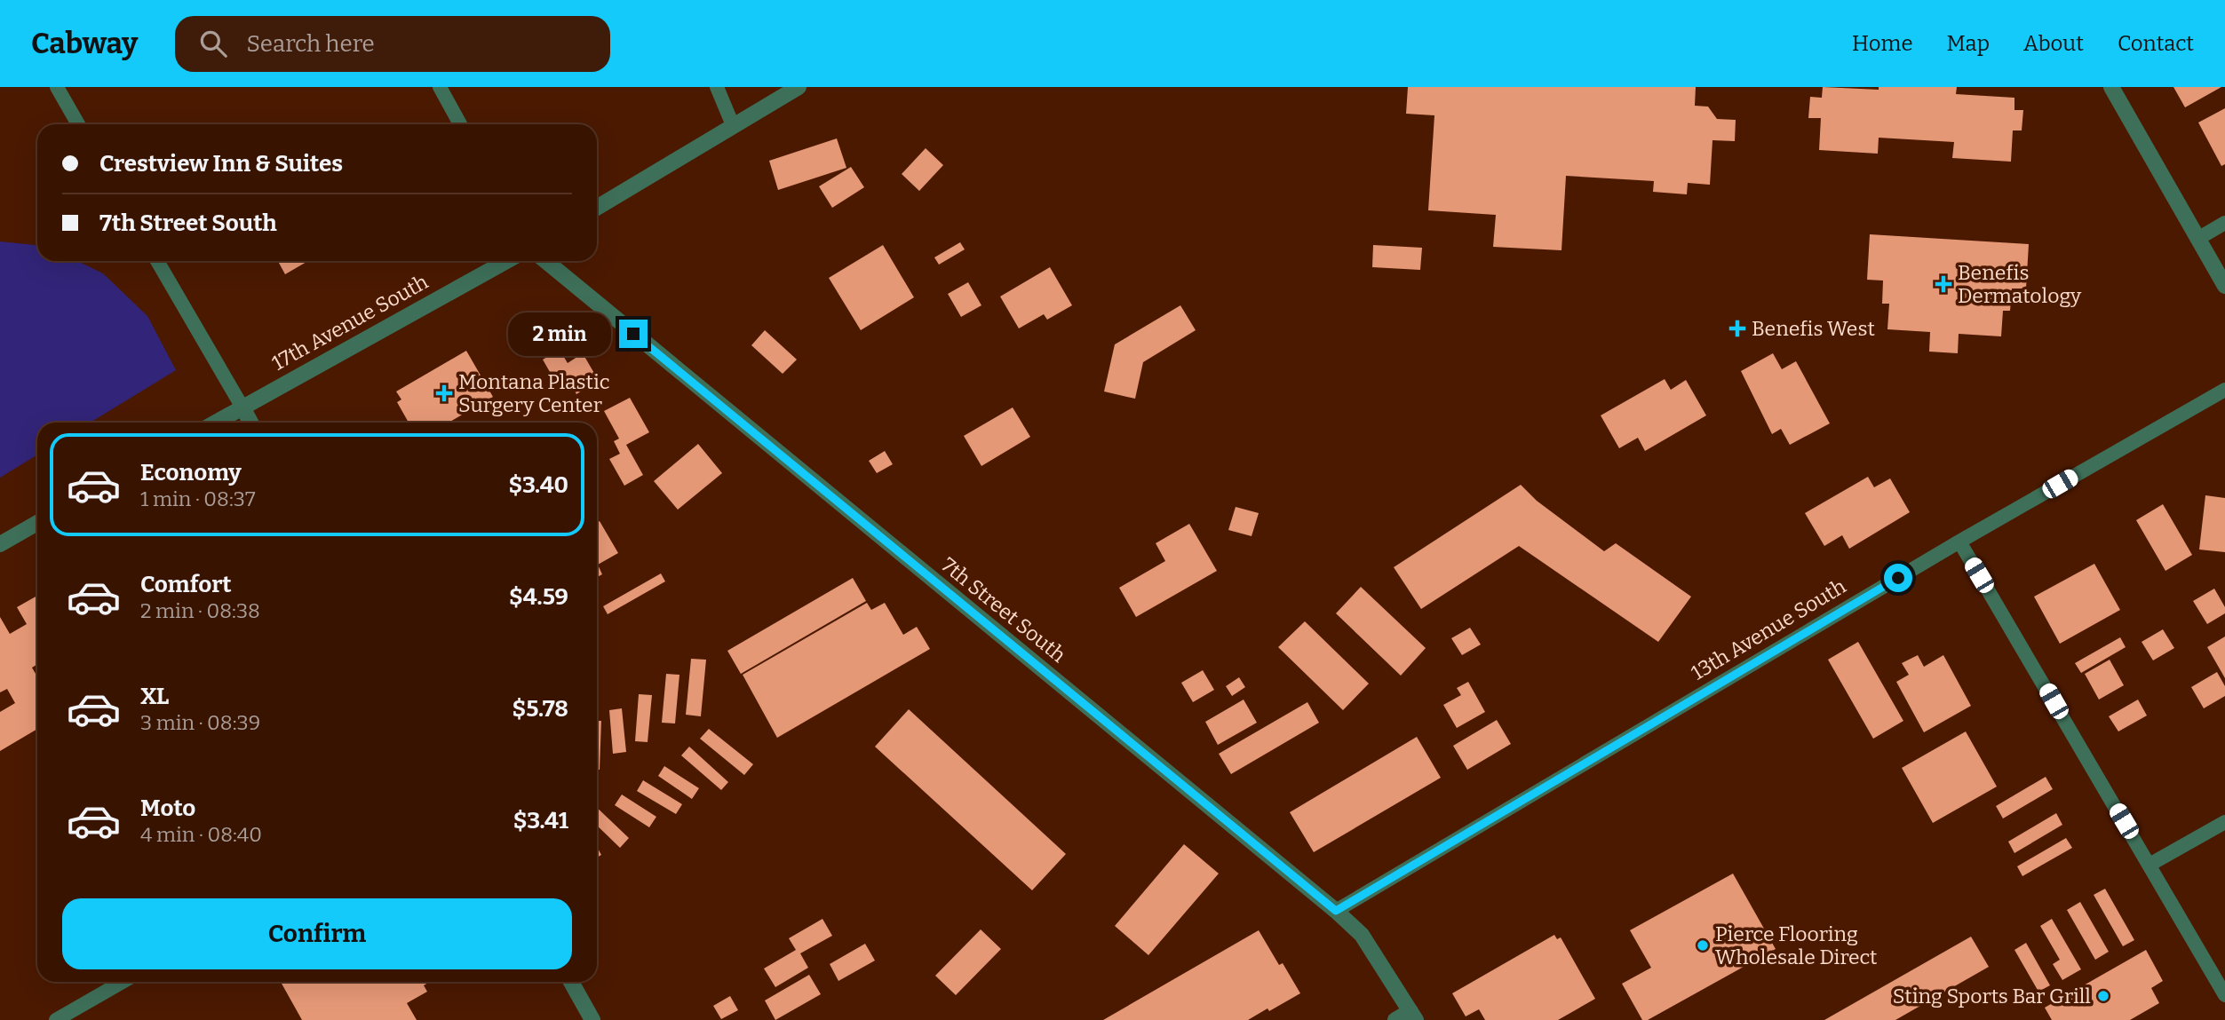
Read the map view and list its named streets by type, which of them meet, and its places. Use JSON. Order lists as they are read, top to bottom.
{
  "streets": {
    "street": ["17th Avenue South", "7th Street South", "13th Avenue South"]
  },
  "crossings": [
    ["7th Street South", "13th Avenue South"]
  ],
  "places": {
    "health": ["Benefis Dermatology", "Benefis West", "Montana Plastic Surgery Center"],
    "other": ["Pierce Flooring Wholesale Direct", "Sting Sports Bar Grill"]
  },
  "page": {
    "header": "Cabway",
    "search": "Search here",
    "nav": [
      "Home",
      "Map",
      "About",
      "Contact"
    ],
    "banner": ["Crestview Inn & Suites", "7th Street South"],
    "bubble": "2 min",
    "list": [
      {
        "name": "Economy",
        "note": "1 min · 08:37",
        "value": "$3.40"
      },
      {
        "name": "Comfort",
        "note": "2 min · 08:38",
        "value": "$4.59"
      },
      {
        "name": "XL",
        "note": "3 min · 08:39",
        "value": "$5.78"
      },
      {
        "name": "Moto",
        "note": "4 min · 08:40",
        "value": "$3.41"
      }
    ],
    "buttons": "Confirm"
  }
}
